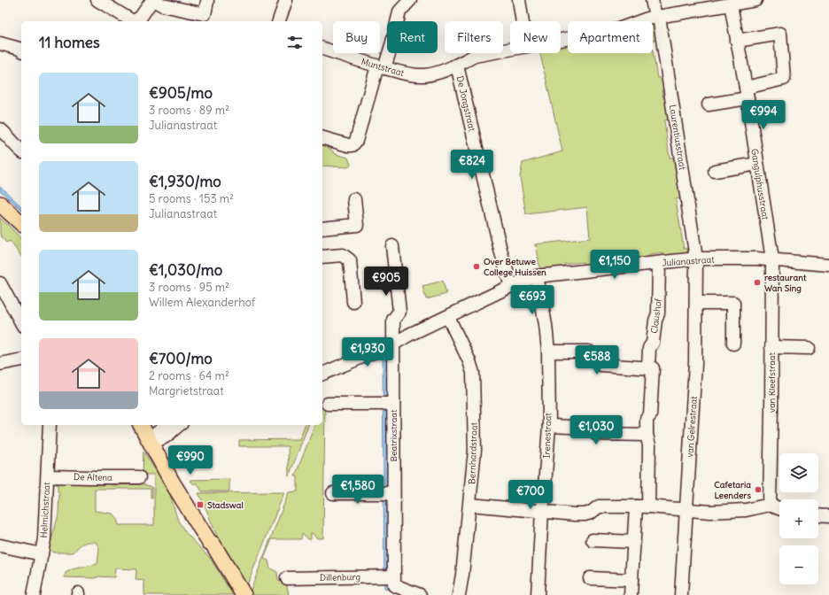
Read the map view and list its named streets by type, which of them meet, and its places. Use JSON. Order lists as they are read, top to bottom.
{
  "streets": {
    "street": [
      "Muntstraat",
      "De Jongstraat",
      "Laurentiusstraat",
      "Gangulphusstraat",
      "Julianastraat",
      "Claushof",
      "van Kleefstraat",
      "van Gelrestraat",
      "Beatrixstraat",
      "Irenestraat",
      "Bernhardstraat",
      "De Altena",
      "Helmichstraat",
      "Dillenburg"
    ]
  },
  "crossings": [
    ["Muntstraat", "De Jongstraat"],
    ["Muntstraat", "Laurentiusstraat"],
    ["Muntstraat", "Gangulphusstraat"],
    ["De Jongstraat", "Julianastraat"],
    ["Laurentiusstraat", "Julianastraat"],
    ["Laurentiusstraat", "van Gelrestraat"],
    ["Gangulphusstraat", "Julianastraat"],
    ["Gangulphusstraat", "van Kleefstraat"],
    ["Julianastraat", "Claushof"],
    ["Julianastraat", "van Kleefstraat"],
    ["Julianastraat", "van Gelrestraat"],
    ["Julianastraat", "Beatrixstraat"],
    ["Julianastraat", "Irenestraat"],
    ["Julianastraat", "Bernhardstraat"],
    ["Beatrixstraat", "Dillenburg"],
    ["De Altena", "Helmichstraat"]
  ],
  "places": {
    "other": ["Over Betuwe College Huissen", "restaurant Wan Sing", "Cafetaria Leenders"],
    "transit": ["Stadswal"]
  },
  "page": {
    "chip": [
      "Buy",
      "Rent",
      "Filters",
      "New",
      "Apartment"
    ],
    "heading": "11 homes",
    "list": [
      {
        "name": "€905/mo",
        "note": "3 rooms · 89 m² · Julianastraat"
      },
      {
        "name": "€1,930/mo",
        "note": "5 rooms · 153 m² · Julianastraat"
      },
      {
        "name": "€1,030/mo",
        "note": "3 rooms · 95 m² · Willem Alexanderhof"
      },
      {
        "name": "€700/mo",
        "note": "2 rooms · 64 m² · Margrietstraat"
      }
    ],
    "price": [
      "€994",
      "€824",
      "€1,150",
      "€905",
      "€693",
      "€1,930",
      "€588",
      "€1,030",
      "€990",
      "€1,580",
      "€700"
    ],
    "map_buttons": ["+", "−"]
  }
}
